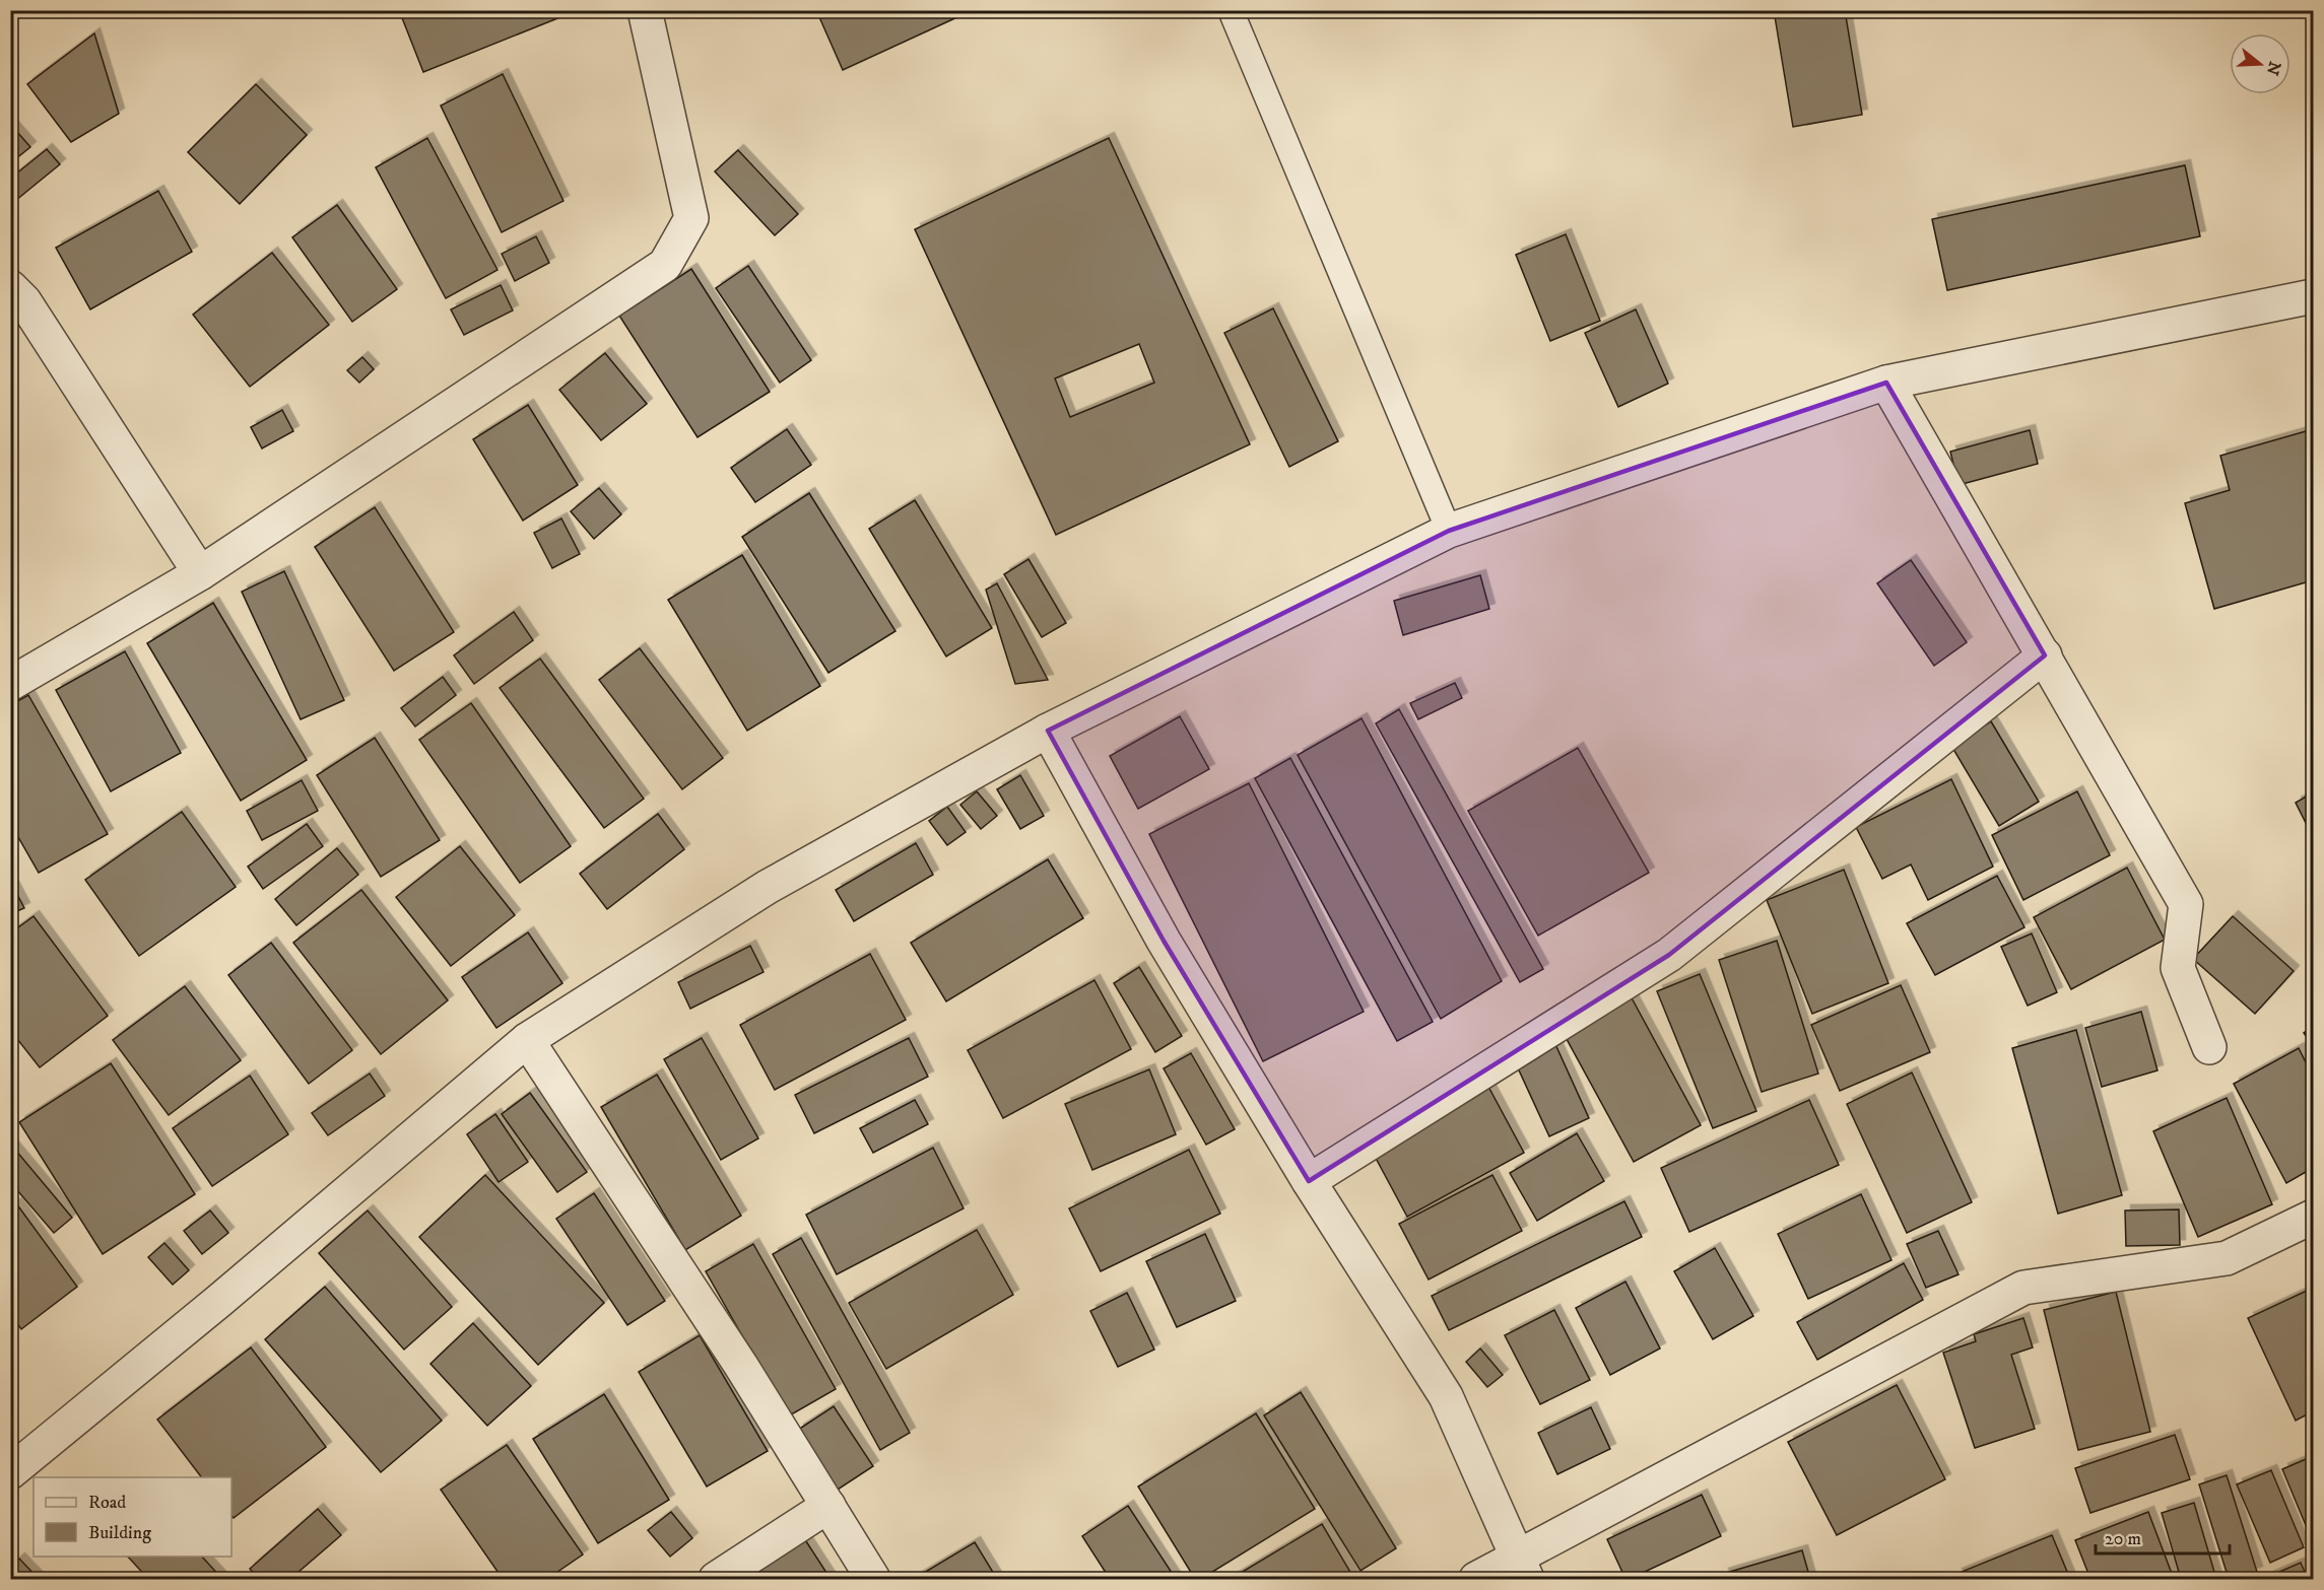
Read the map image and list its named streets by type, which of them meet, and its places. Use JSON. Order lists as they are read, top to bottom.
{
  "legend": ["Road", "Building"],
  "scale_bar": "20 m",
  "north": "right"
}
